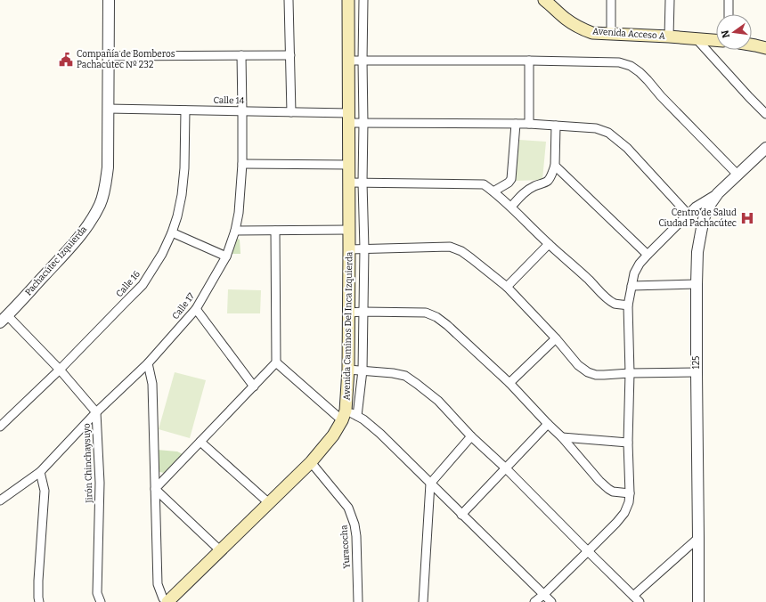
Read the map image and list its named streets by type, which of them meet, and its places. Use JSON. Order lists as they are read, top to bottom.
{
  "streets": {
    "main road": ["Avenida Acceso A", "Avenida Caminos Del Inca Izquierda"],
    "street": [
      "Calle 14",
      "Pachacútec Izquierda",
      "Calle 16",
      "Calle 17",
      "125",
      "Jirón Chinchaysuyo",
      "Yuracocha"
    ]
  },
  "crossings": [
    ["Calle 14", "Pachacútec Izquierda"],
    ["Calle 14", "Calle 16"],
    ["Calle 14", "Calle 17"],
    ["Calle 14", "Avenida Caminos Del Inca Izquierda"],
    ["Pachacútec Izquierda", "Jirón Chinchaysuyo"],
    ["Calle 16", "Jirón Chinchaysuyo"],
    ["Calle 17", "Jirón Chinchaysuyo"],
    ["Avenida Caminos Del Inca Izquierda", "Yuracocha"]
  ],
  "places": {
    "public building": ["Compañía de Bomberos Pachacútec Nº 232"],
    "hospital": ["Centro de Salud Ciudad Pachacútec"]
  },
  "north": "left"
}
